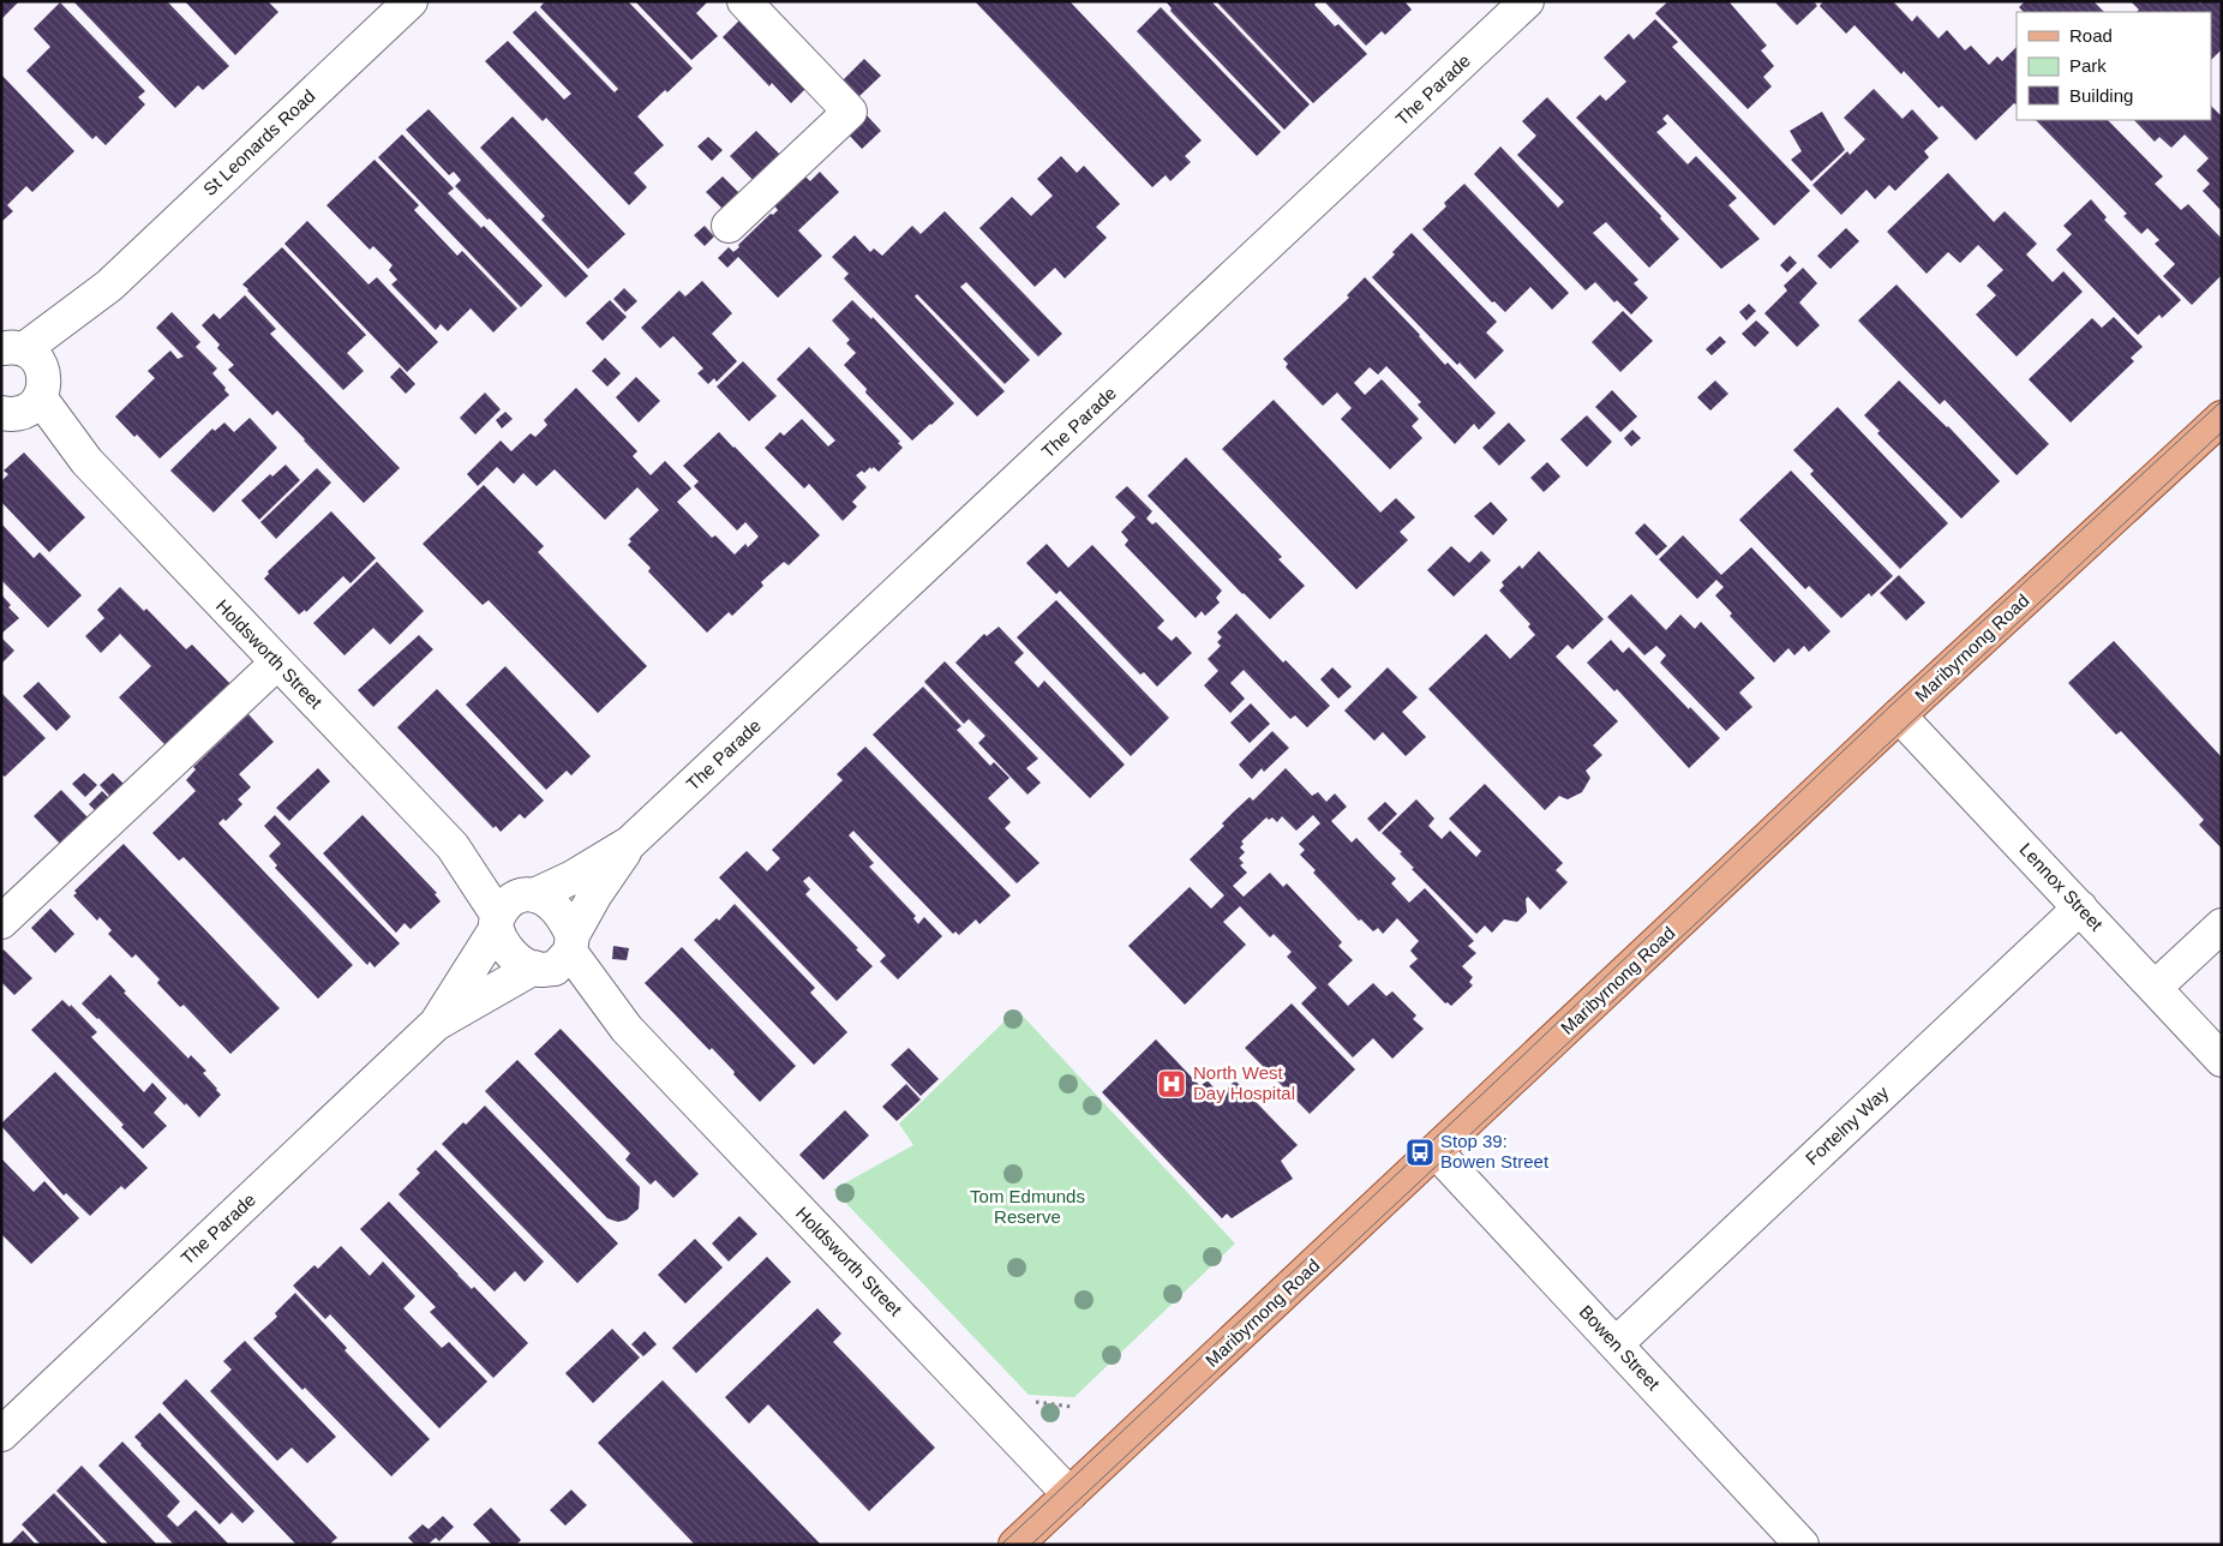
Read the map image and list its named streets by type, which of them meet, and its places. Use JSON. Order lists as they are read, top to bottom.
{
  "streets": {
    "main road": ["Maribyrnong Road"],
    "street": [
      "The Parade",
      "St Leonards Road",
      "Holdsworth Street",
      "Lennox Street",
      "Fortelny Way",
      "Bowen Street"
    ]
  },
  "crossings": [
    ["The Parade", "Holdsworth Street"],
    ["St Leonards Road", "Holdsworth Street"],
    ["Maribyrnong Road", "Holdsworth Street"],
    ["Maribyrnong Road", "Lennox Street"],
    ["Maribyrnong Road", "Bowen Street"],
    ["Lennox Street", "Fortelny Way"],
    ["Fortelny Way", "Bowen Street"]
  ],
  "parks": ["Tom Edmunds Reserve"],
  "places": {
    "hospital": ["North West Day Hospital"],
    "bus stop": ["Stop 39: Bowen Street"]
  },
  "legend": ["Road", "Park", "Building"]
}
